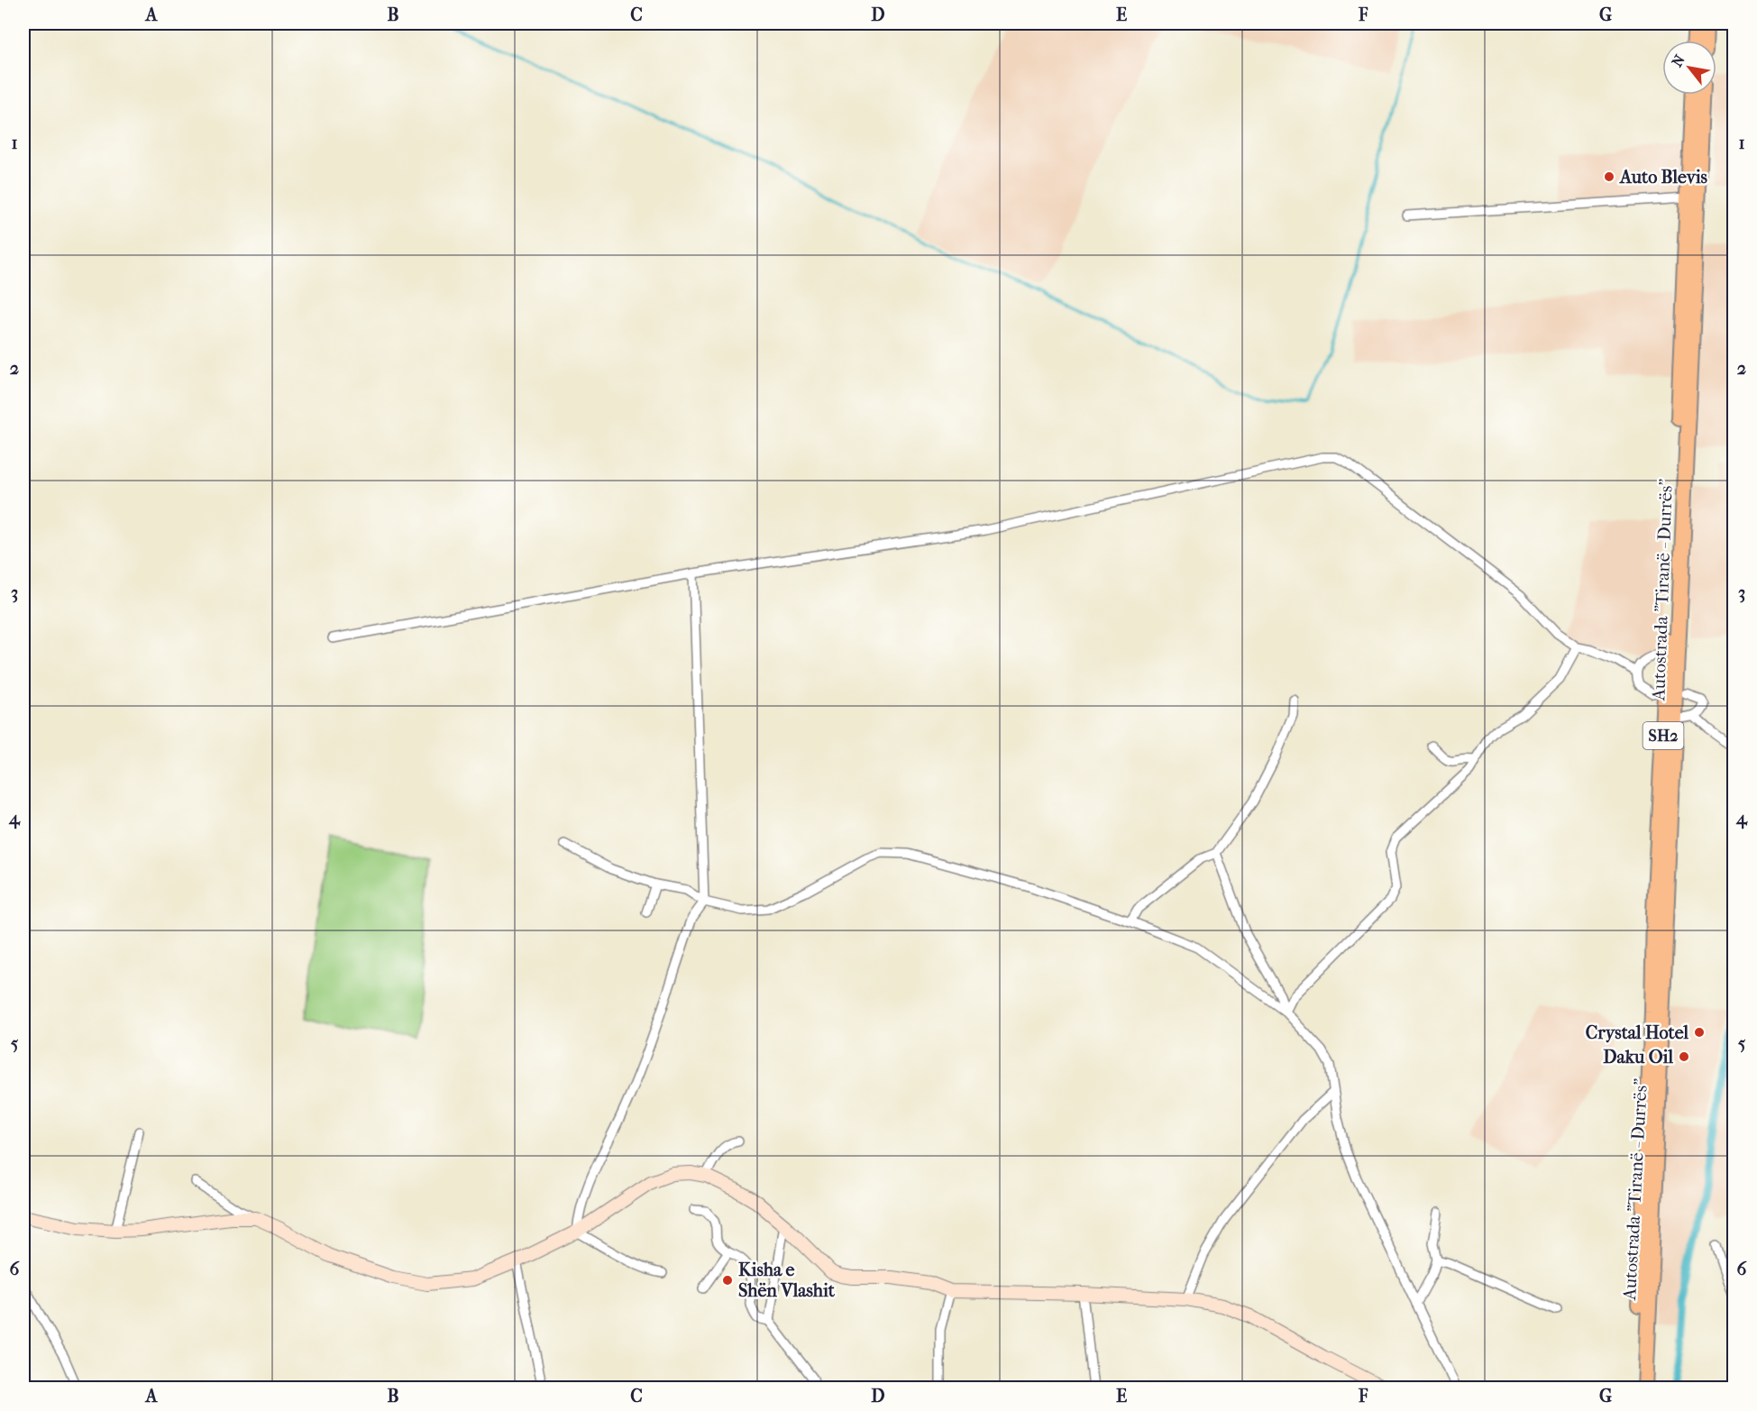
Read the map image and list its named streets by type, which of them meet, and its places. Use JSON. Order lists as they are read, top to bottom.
{
  "streets": {
    "highway": ["Autostrada \"Tiranë - Durrës\"", "SH2"]
  },
  "places": [
    "Auto Blevis",
    "Crystal Hotel",
    "Daku Oil",
    "Kisha e Shën Vlashit"
  ],
  "north": "top left",
  "grid": {
    "columns": [
      "A",
      "B",
      "C",
      "D",
      "E",
      "F",
      "G"
    ],
    "rows": [
      "1",
      "2",
      "3",
      "4",
      "5",
      "6"
    ]
  }
}
